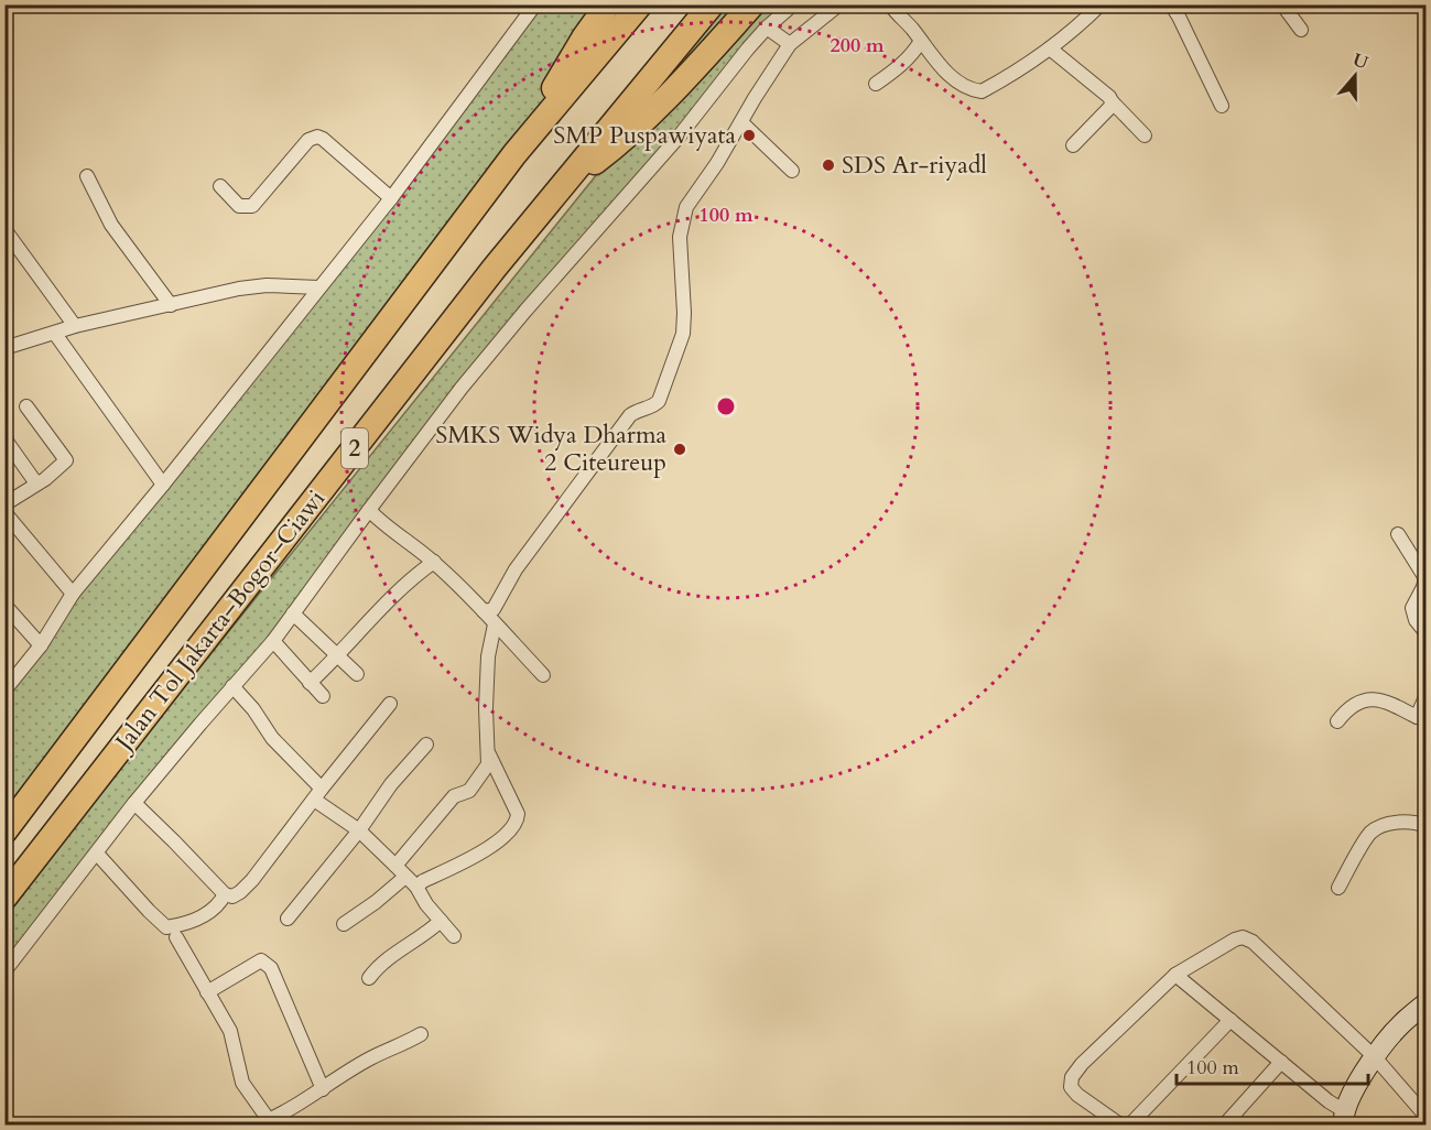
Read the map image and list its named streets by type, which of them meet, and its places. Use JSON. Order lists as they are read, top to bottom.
{
  "streets": {
    "highway": ["2", "Jalan Tol Jakarta–Bogor–Ciawi"]
  },
  "places": ["SMP Puspawiyata", "SDS Ar-riyadl", "SMKS Widya Dharma 2 Citeureup"],
  "scale_bar": "100 m",
  "north": "top",
  "rings": ["200 m", "100 m"]
}
